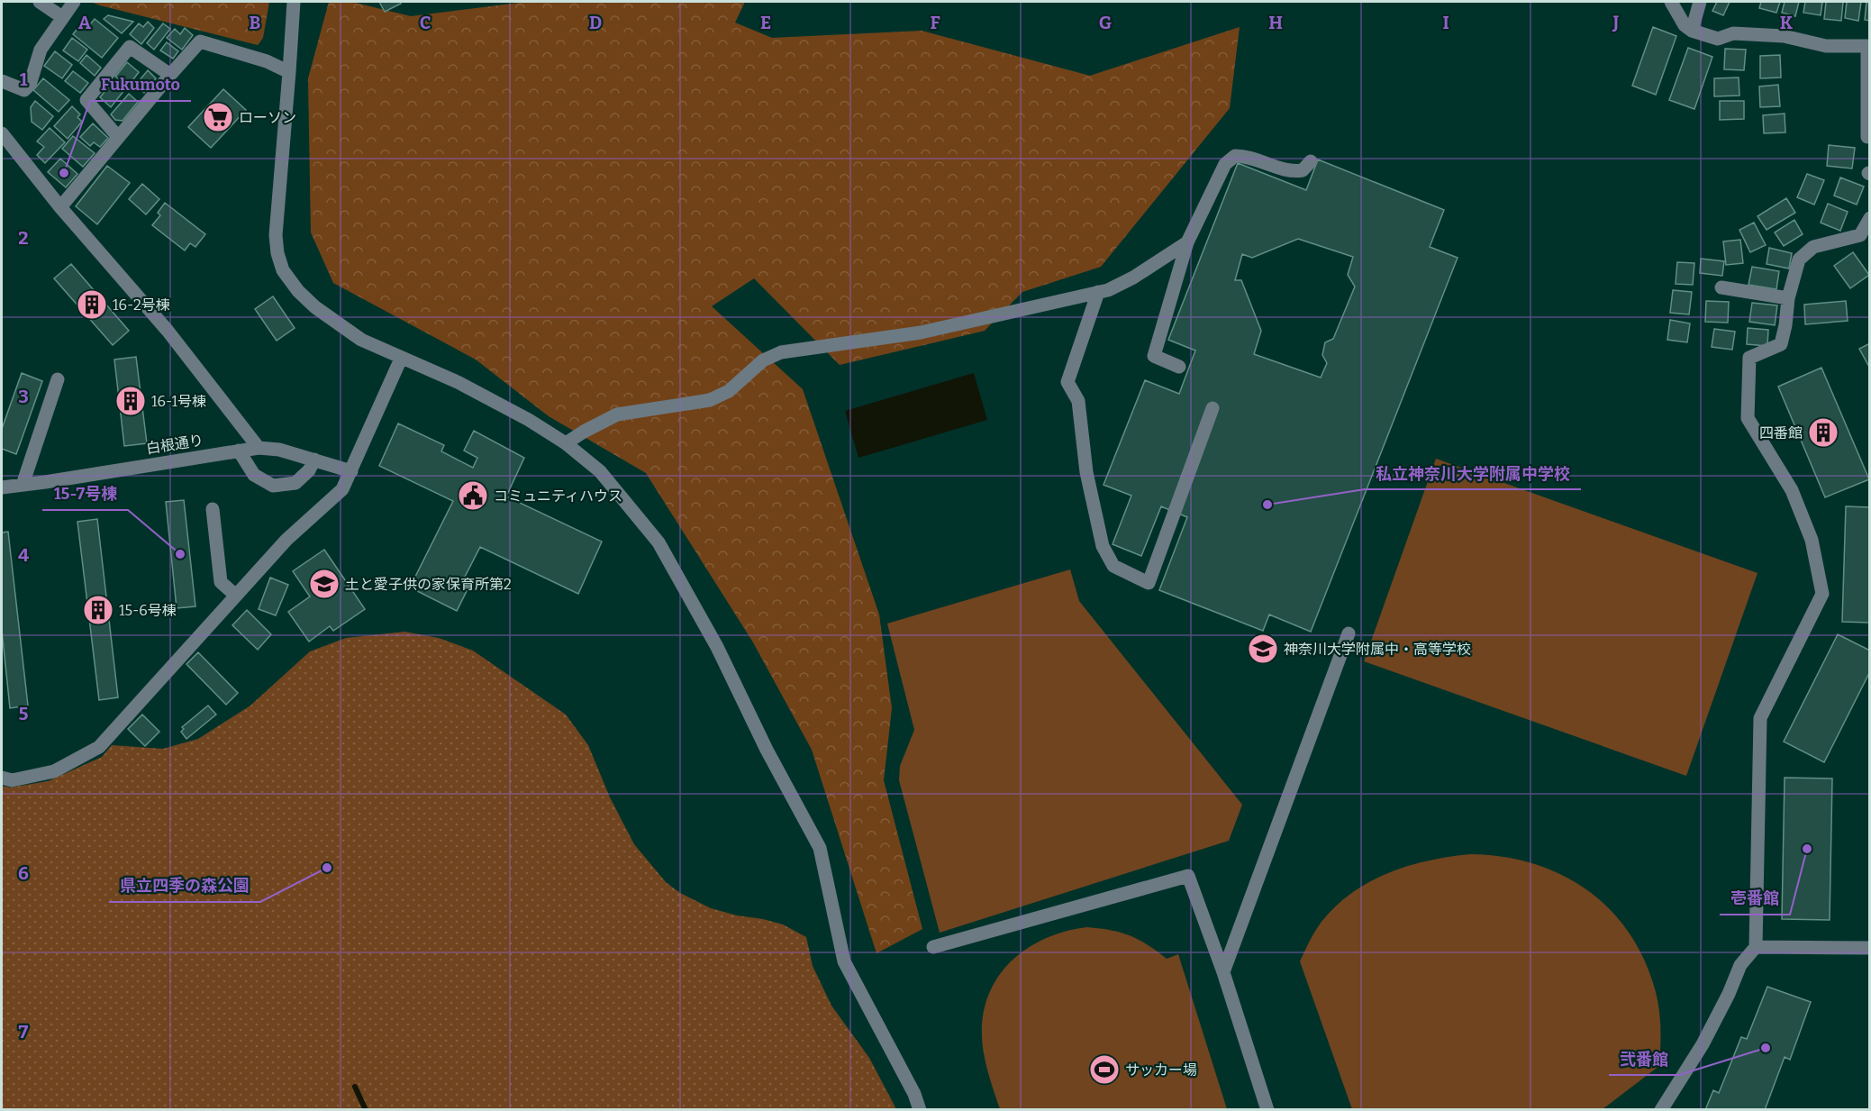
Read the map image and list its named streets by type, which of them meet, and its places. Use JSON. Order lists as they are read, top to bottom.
{
  "streets": {
    "street": ["白根通り"]
  },
  "places": {
    "supermarket": ["ローソン"],
    "other": [
      "Fukumoto",
      "私立神奈川大学附属中学校",
      "15-7号棟",
      "壱番館",
      "県立四季の森公園",
      "弐番館"
    ],
    "building": [
      "16-2号棟",
      "16-1号棟",
      "四番館",
      "15-6号棟"
    ],
    "public building": ["コミュニティハウス"],
    "school or university": ["土と愛子供の家保育所第2", "神奈川大学附属中・高等学校"],
    "sports": ["サッカー場"]
  },
  "grid": {
    "columns": [
      "A",
      "B",
      "C",
      "D",
      "E",
      "F",
      "G",
      "H",
      "I",
      "J",
      "K"
    ],
    "rows": [
      "1",
      "2",
      "3",
      "4",
      "5",
      "6",
      "7"
    ]
  }
}
